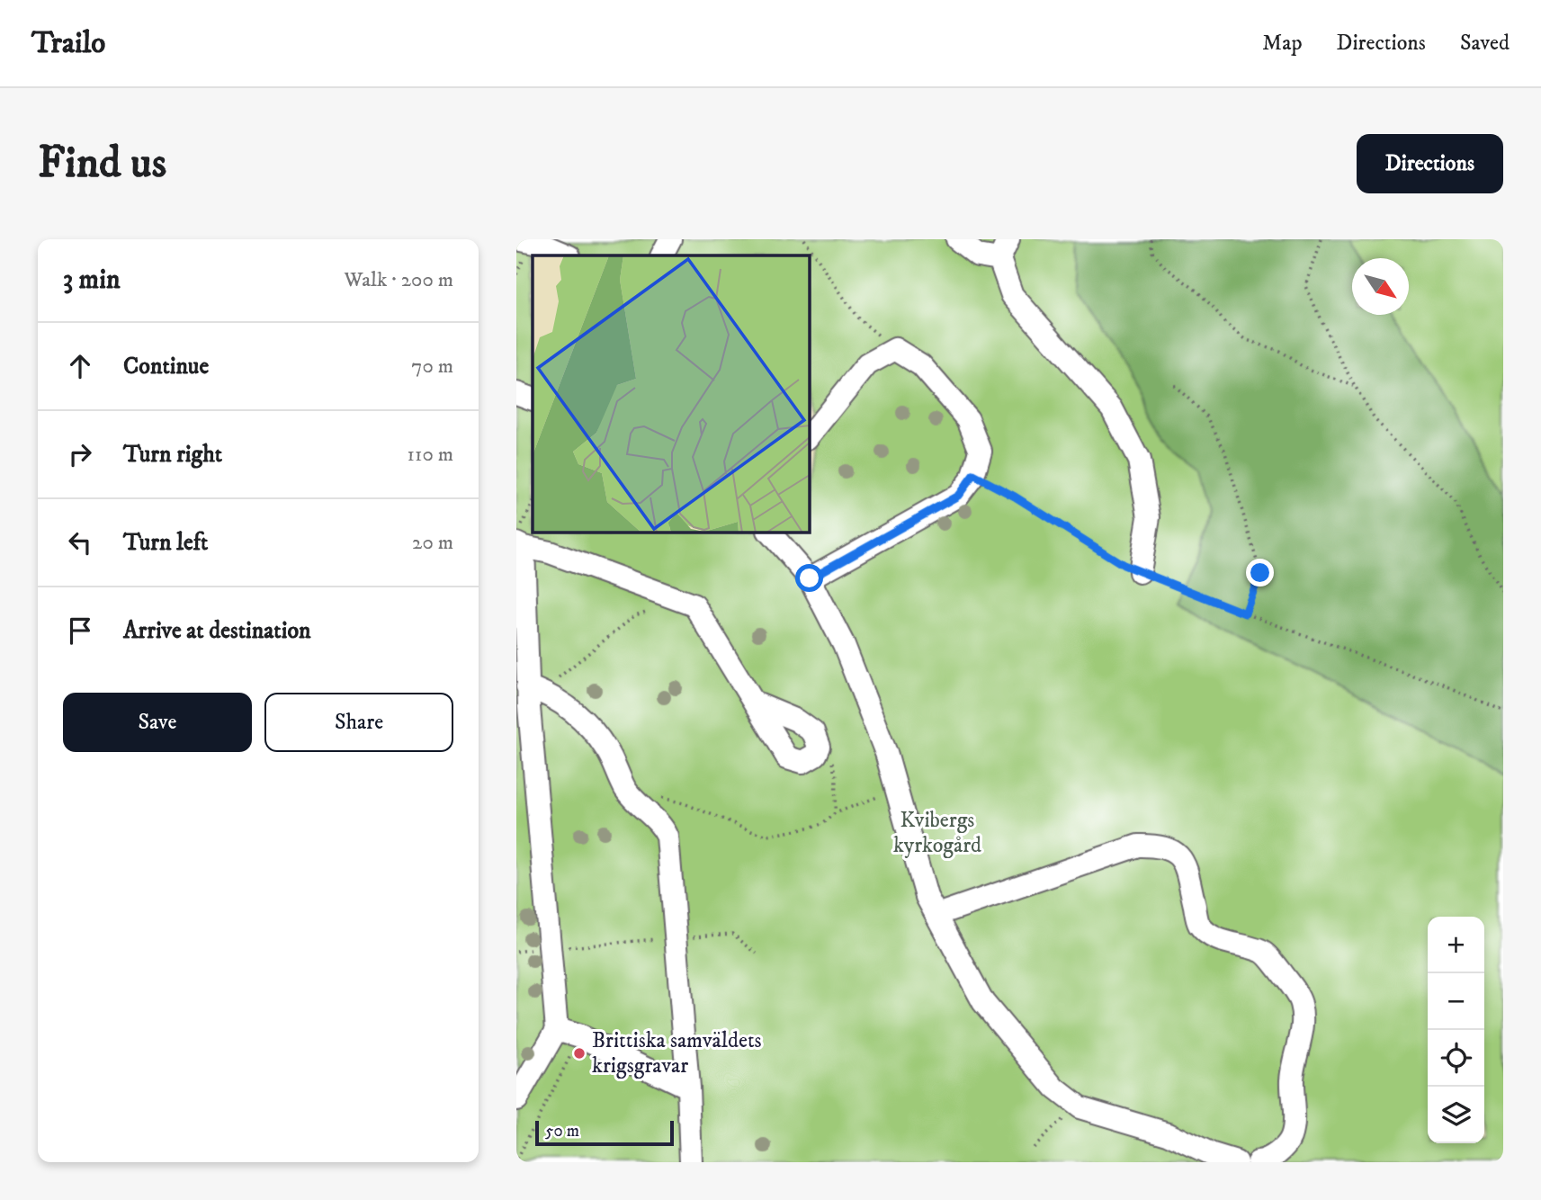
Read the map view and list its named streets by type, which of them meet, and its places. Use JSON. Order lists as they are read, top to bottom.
{
  "parks": ["Kvibergs kyrkogård"],
  "places": ["Brittiska samväldets krigsgravar"],
  "scale_bar": "50 m",
  "north": "bottom right",
  "page": {
    "header": "Trailo",
    "nav": ["Map", "Directions", "Saved"],
    "buttons": [
      "Directions",
      ["Save", "Share"]
    ],
    "title": "Find us",
    "heading": ["3 min", "Walk · 200 m"],
    "list": [
      ["Continue", "70 m"],
      ["Turn right", "110 m"],
      ["Turn left", "20 m"],
      "Arrive at destination"
    ],
    "map_buttons": ["+", "−"],
    "scale": "50 m"
  }
}
